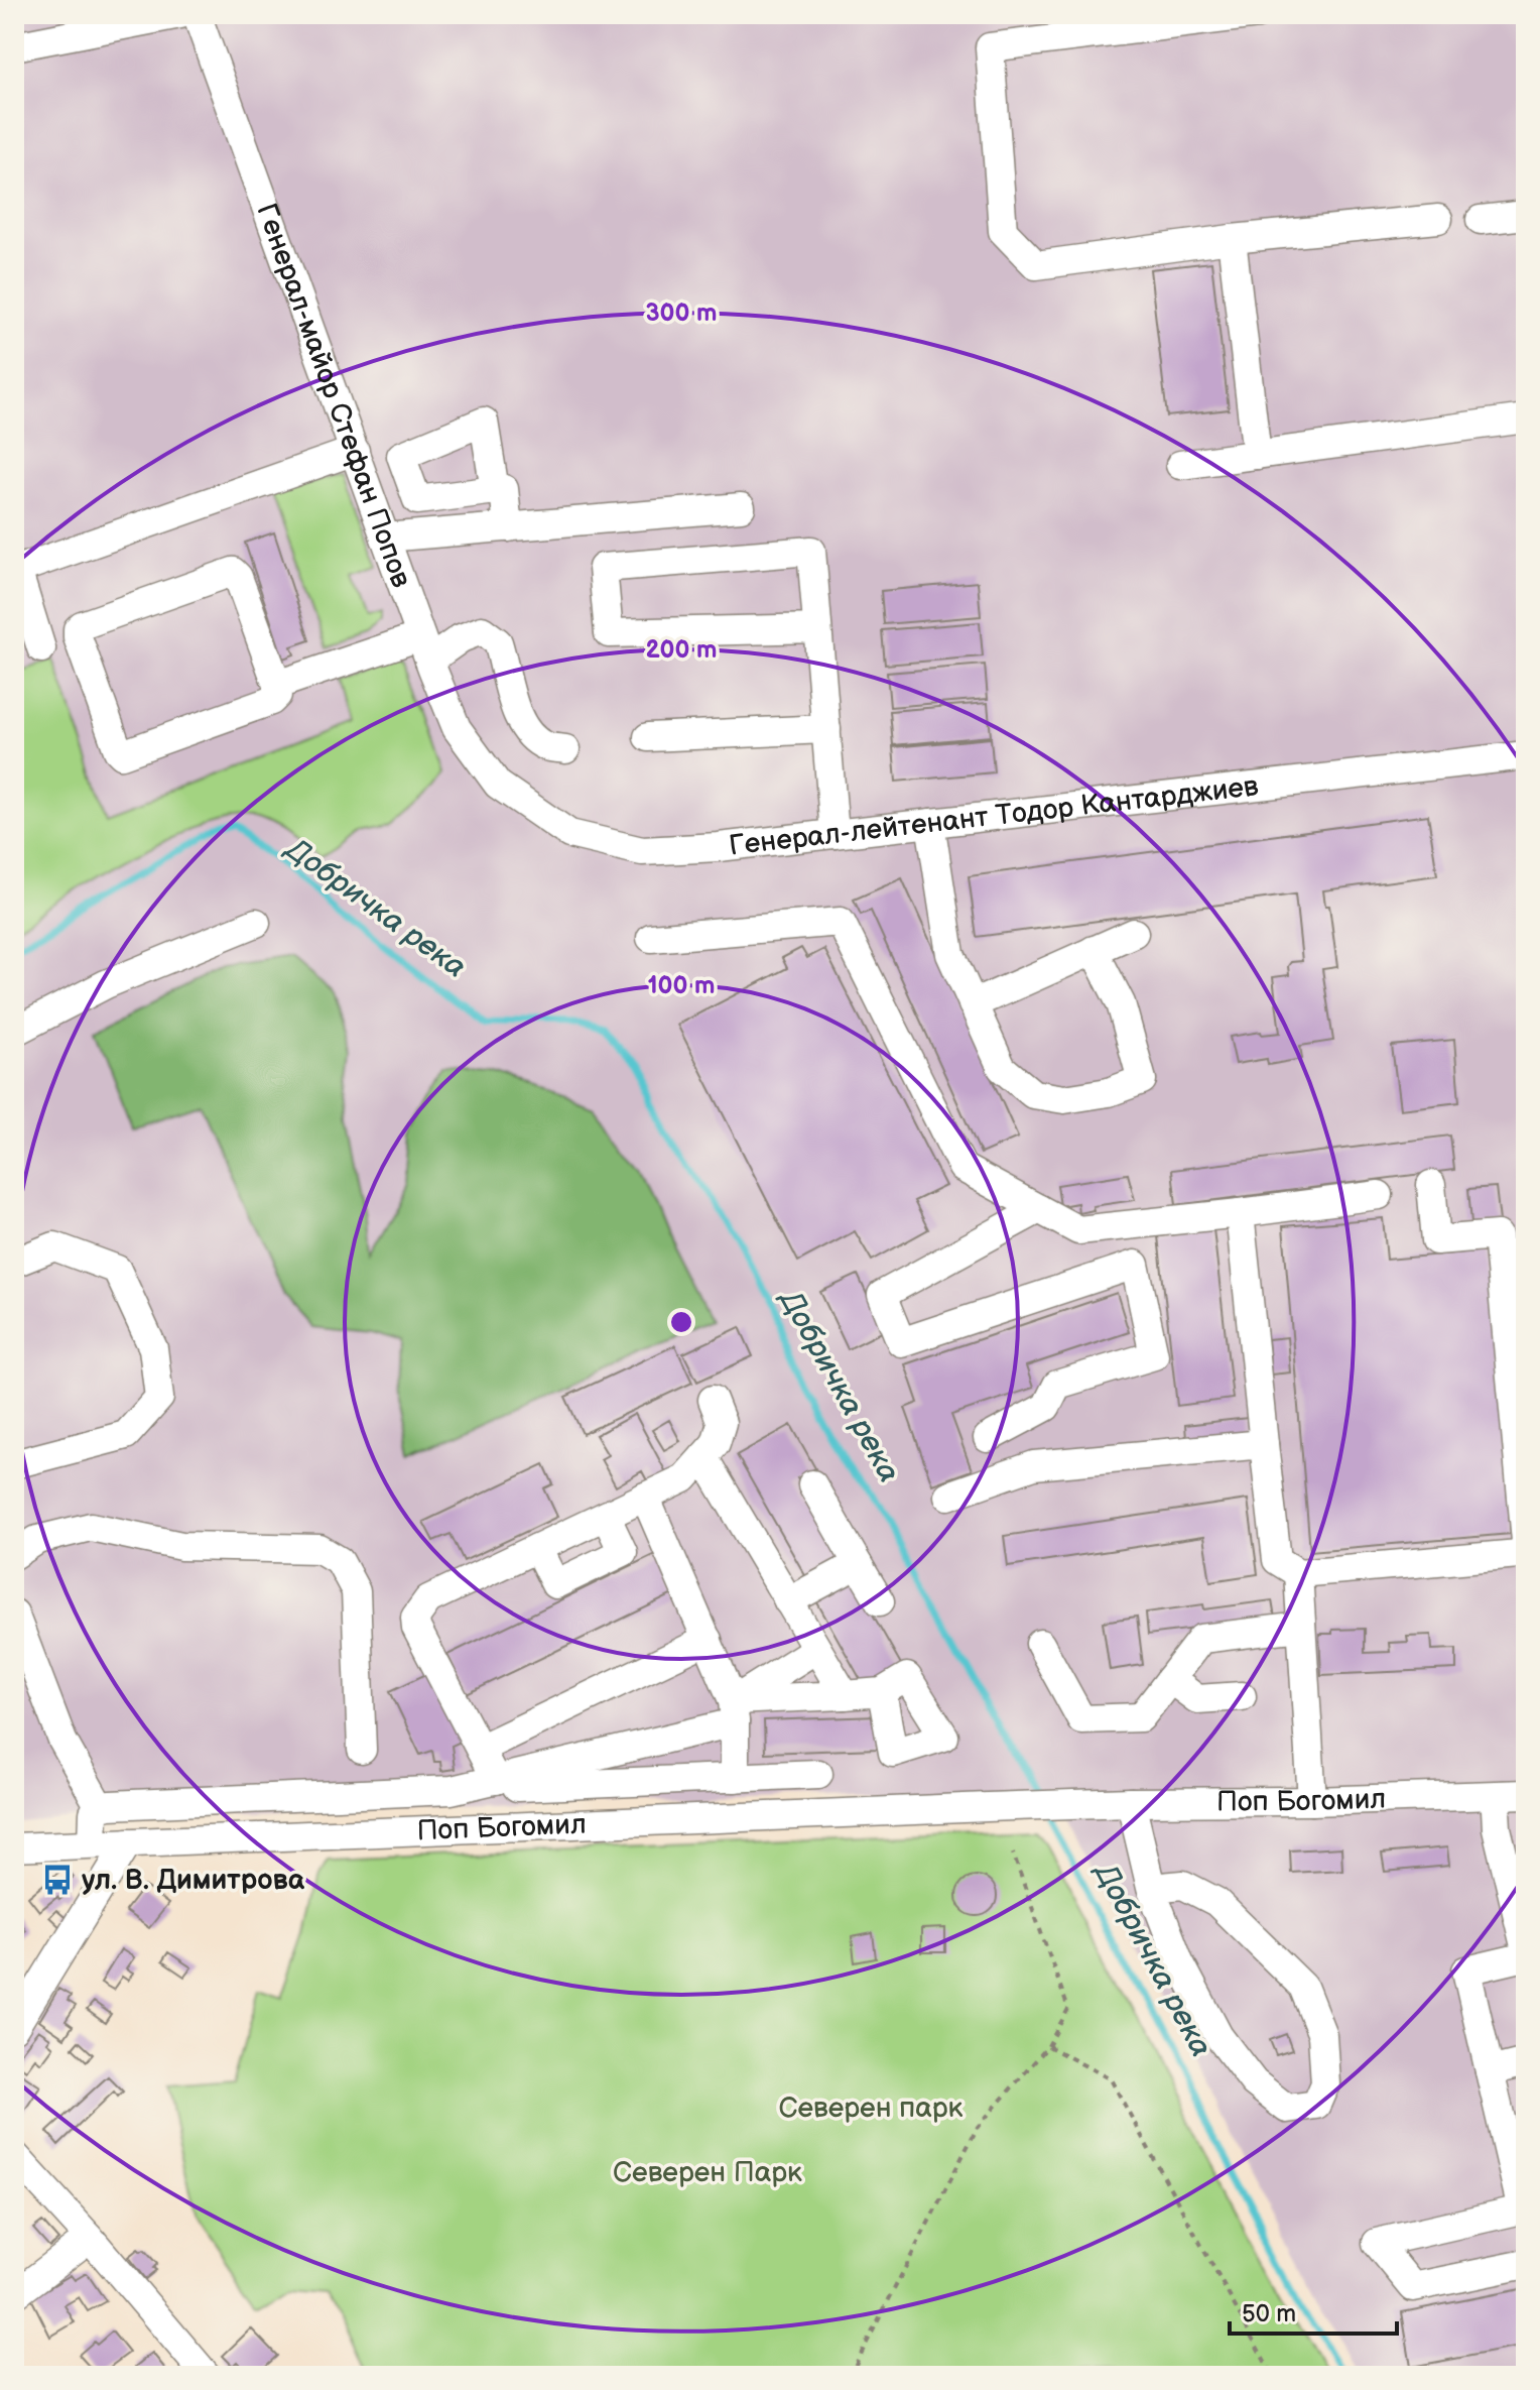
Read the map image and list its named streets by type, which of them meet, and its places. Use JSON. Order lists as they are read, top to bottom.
{
  "streets": {
    "street": ["Генерал-майор Стефан Попов", "Генерал-лейтенант Тодор Кантарджиев", "Поп Богомил"]
  },
  "crossings": [
    ["Генерал-майор Стефан Попов", "Генерал-лейтенант Тодор Кантарджиев"]
  ],
  "water": ["Добричка река"],
  "parks": ["Северен парк", "Северен Парк"],
  "places": {
    "bus stop": ["ул. В. Димитрова"]
  },
  "scale_bar": "50 m",
  "rings": ["300 m", "200 m", "100 m"]
}
